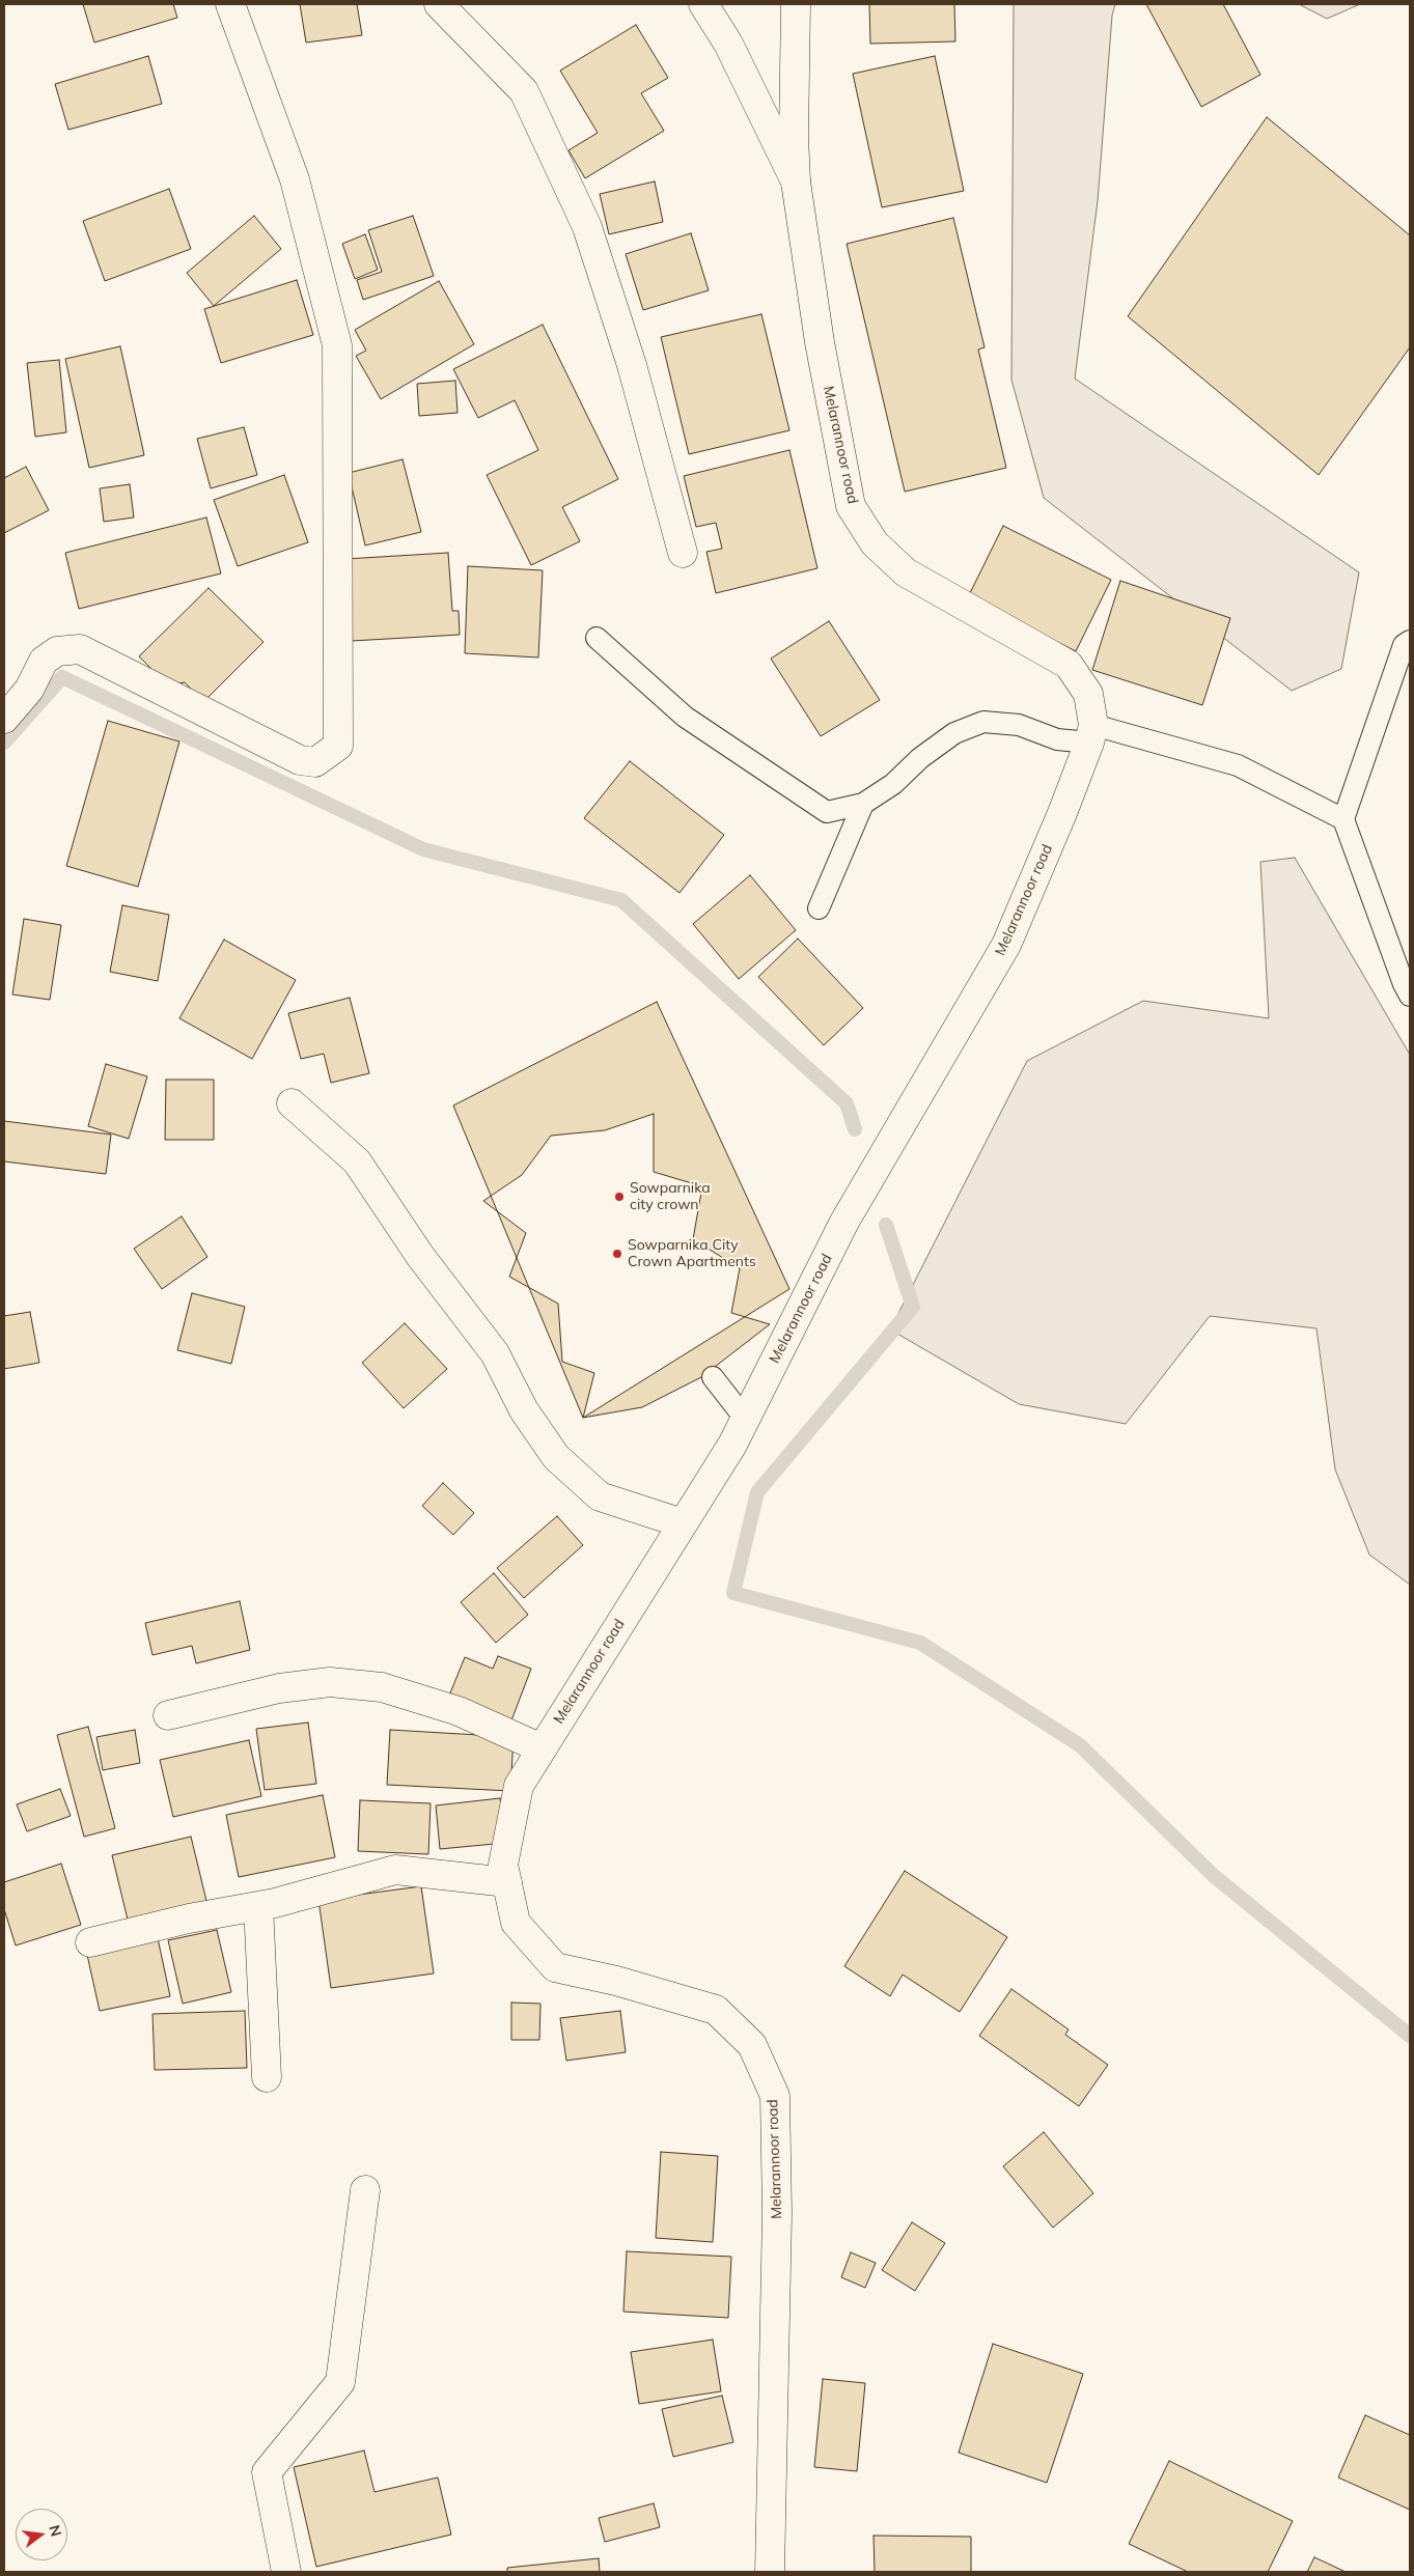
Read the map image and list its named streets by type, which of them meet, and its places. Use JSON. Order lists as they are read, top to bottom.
{
  "streets": {
    "street": ["Melarannoor road"]
  },
  "places": ["Sowparnika city crown", "Sowparnika City Crown Apartments"],
  "north": "right"
}
